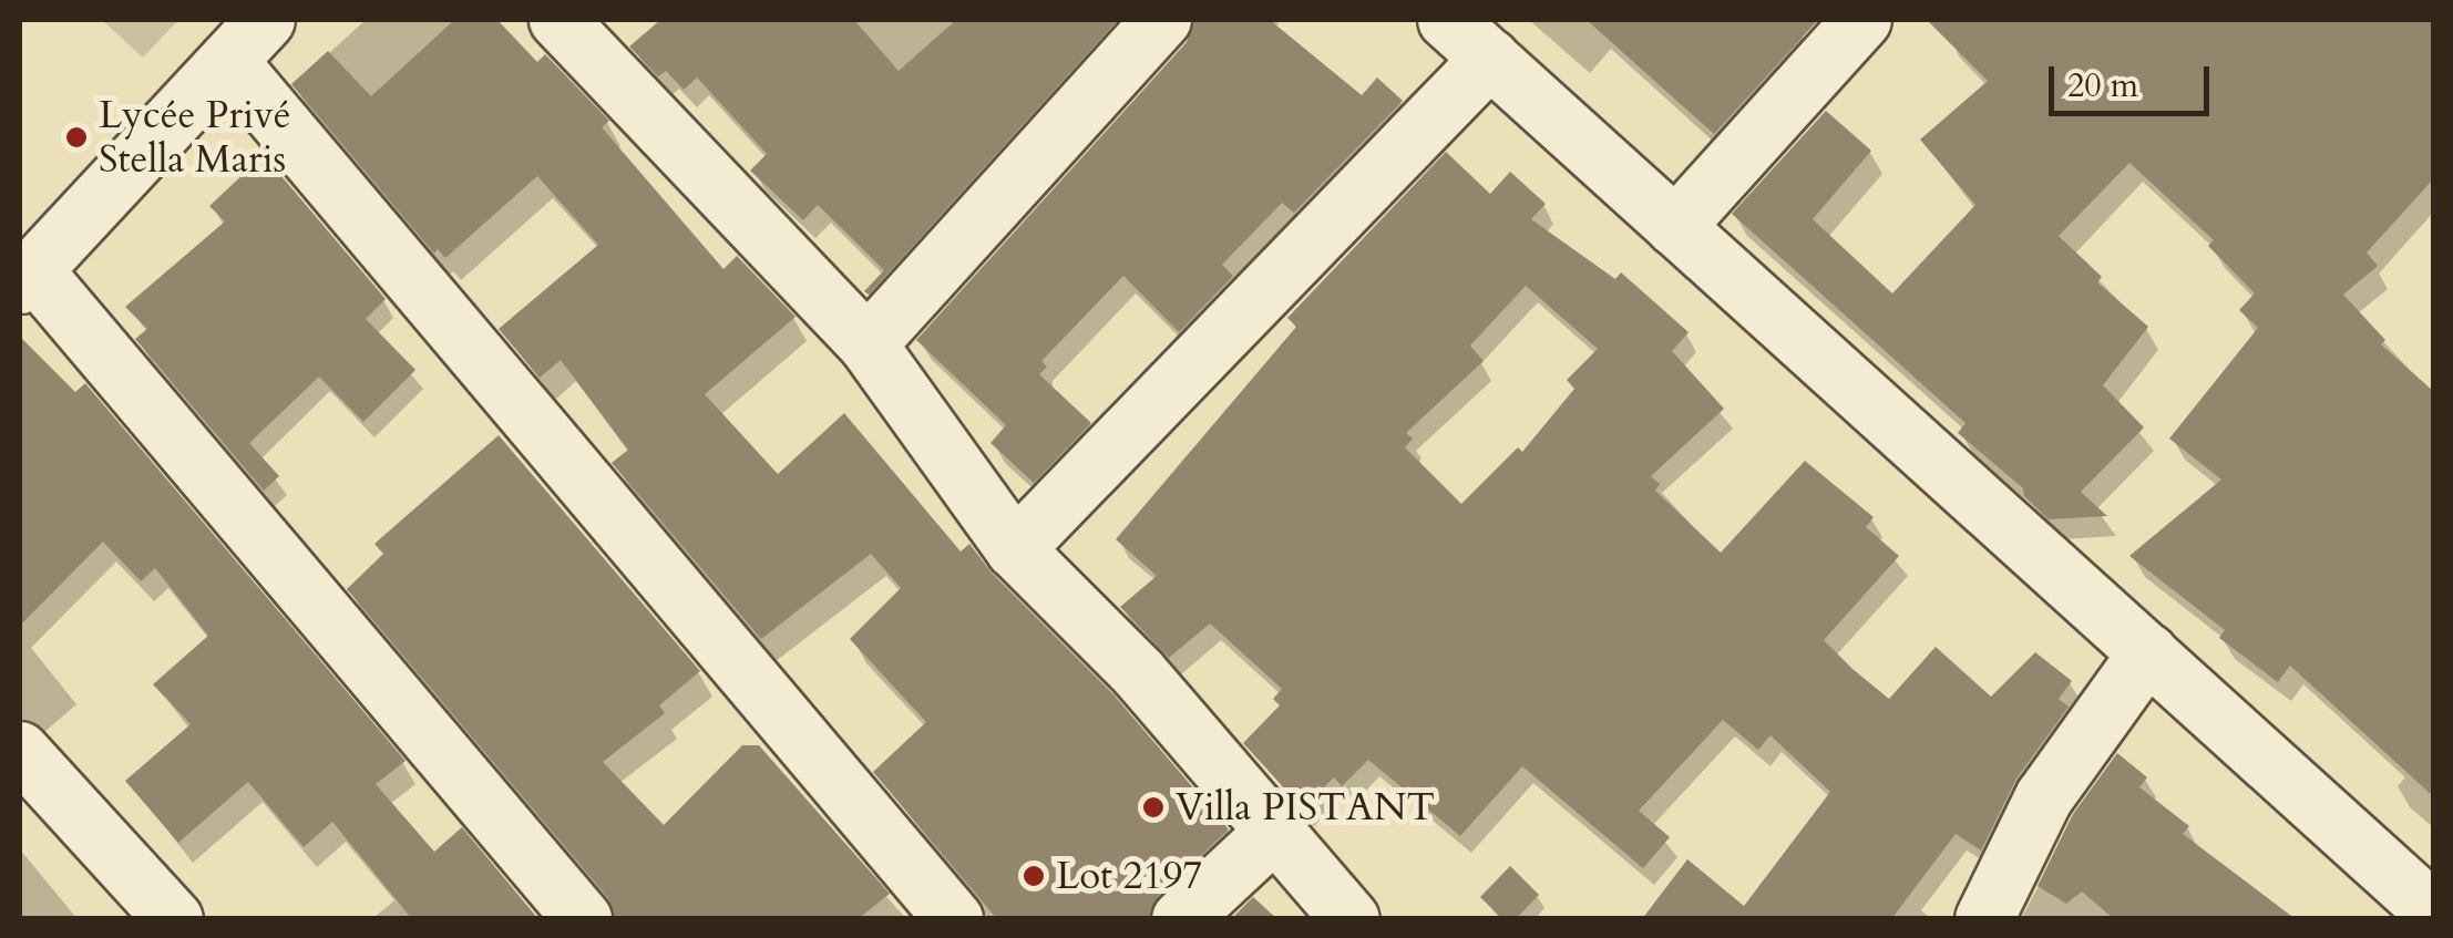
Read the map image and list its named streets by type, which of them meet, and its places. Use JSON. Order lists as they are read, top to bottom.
{
  "places": ["Lycée Privé Stella Maris", "Villa PISTANT", "Lot 2197"],
  "scale_bar": "20 m"
}
